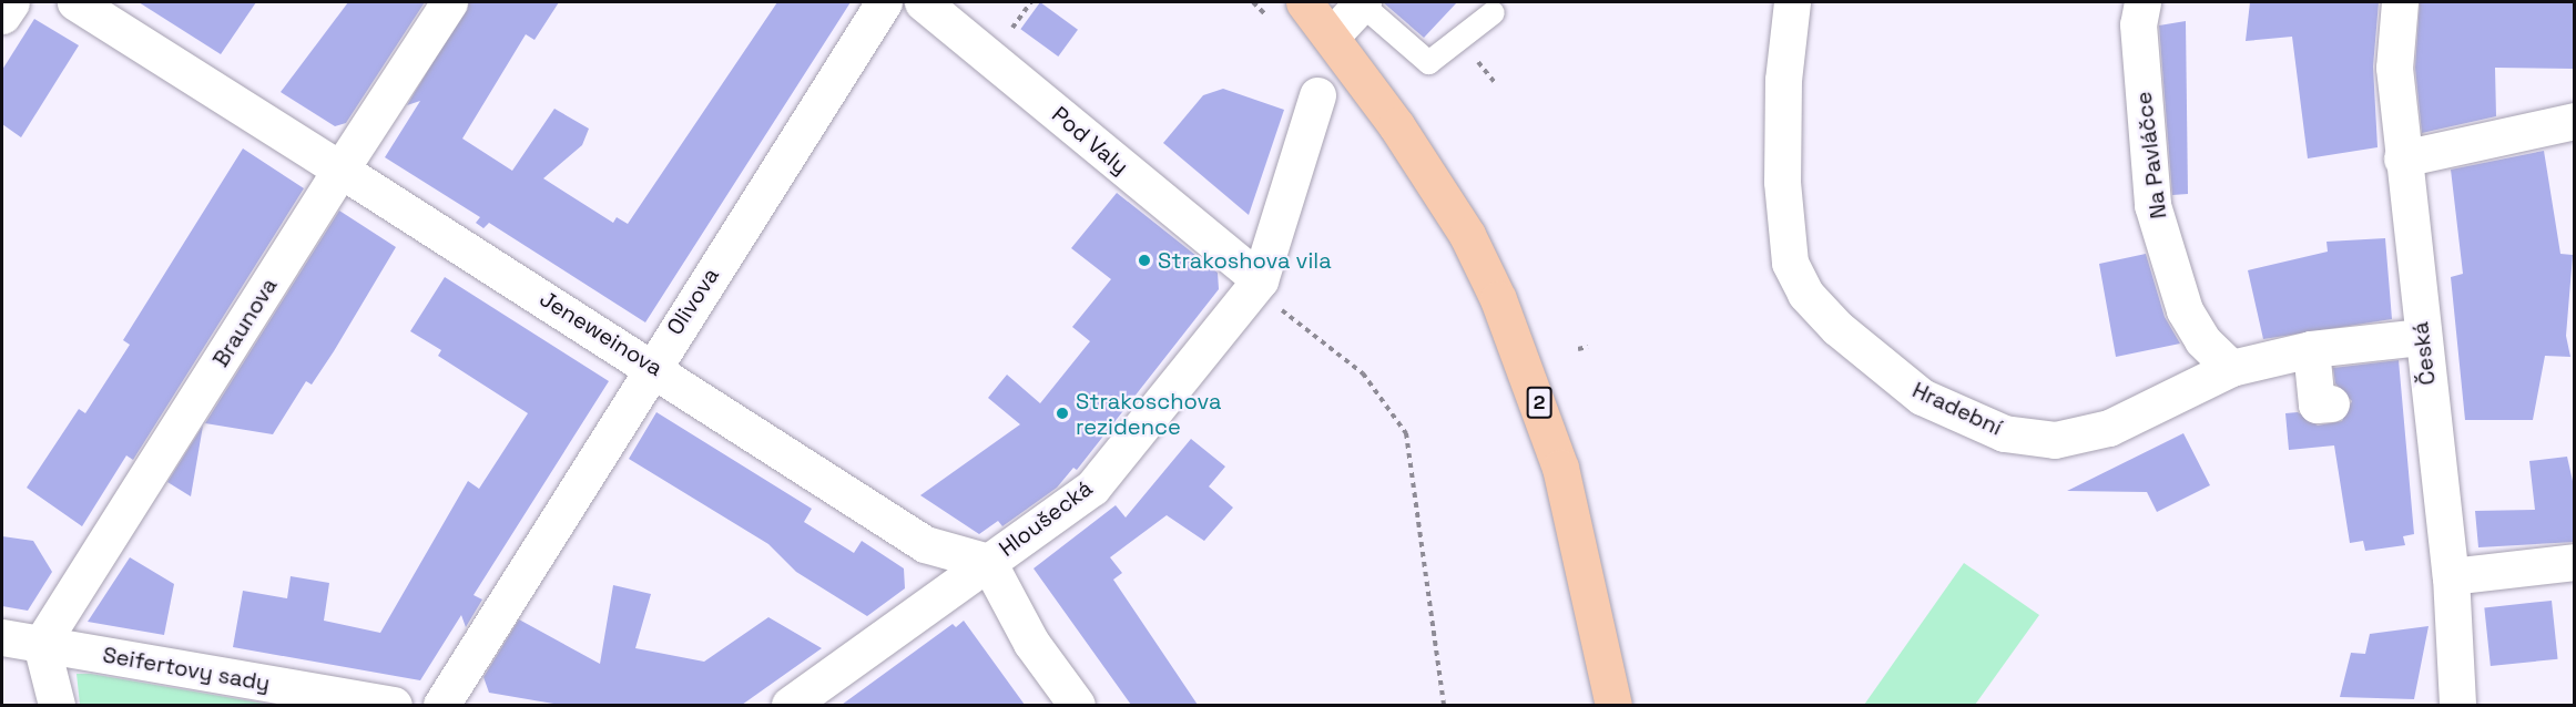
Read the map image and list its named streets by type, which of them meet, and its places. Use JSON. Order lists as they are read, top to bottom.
{
  "streets": {
    "main road": ["2"],
    "street": [
      "Pod Valy",
      "Na Pavláčce",
      "Olivova",
      "Braunova",
      "Jeneweinova",
      "Česká",
      "Hradební",
      "Hloušecká",
      "Seifertovy sady"
    ]
  },
  "crossings": [
    ["Pod Valy", "Hloušecká"],
    ["Na Pavláčce", "Hradební"],
    ["Olivova", "Jeneweinova"],
    ["Braunova", "Jeneweinova"],
    ["Braunova", "Seifertovy sady"],
    ["Jeneweinova", "Hloušecká"],
    ["Česká", "Hradební"]
  ],
  "places": ["Strakoshova vila", "Strakoschova rezidence"]
}
